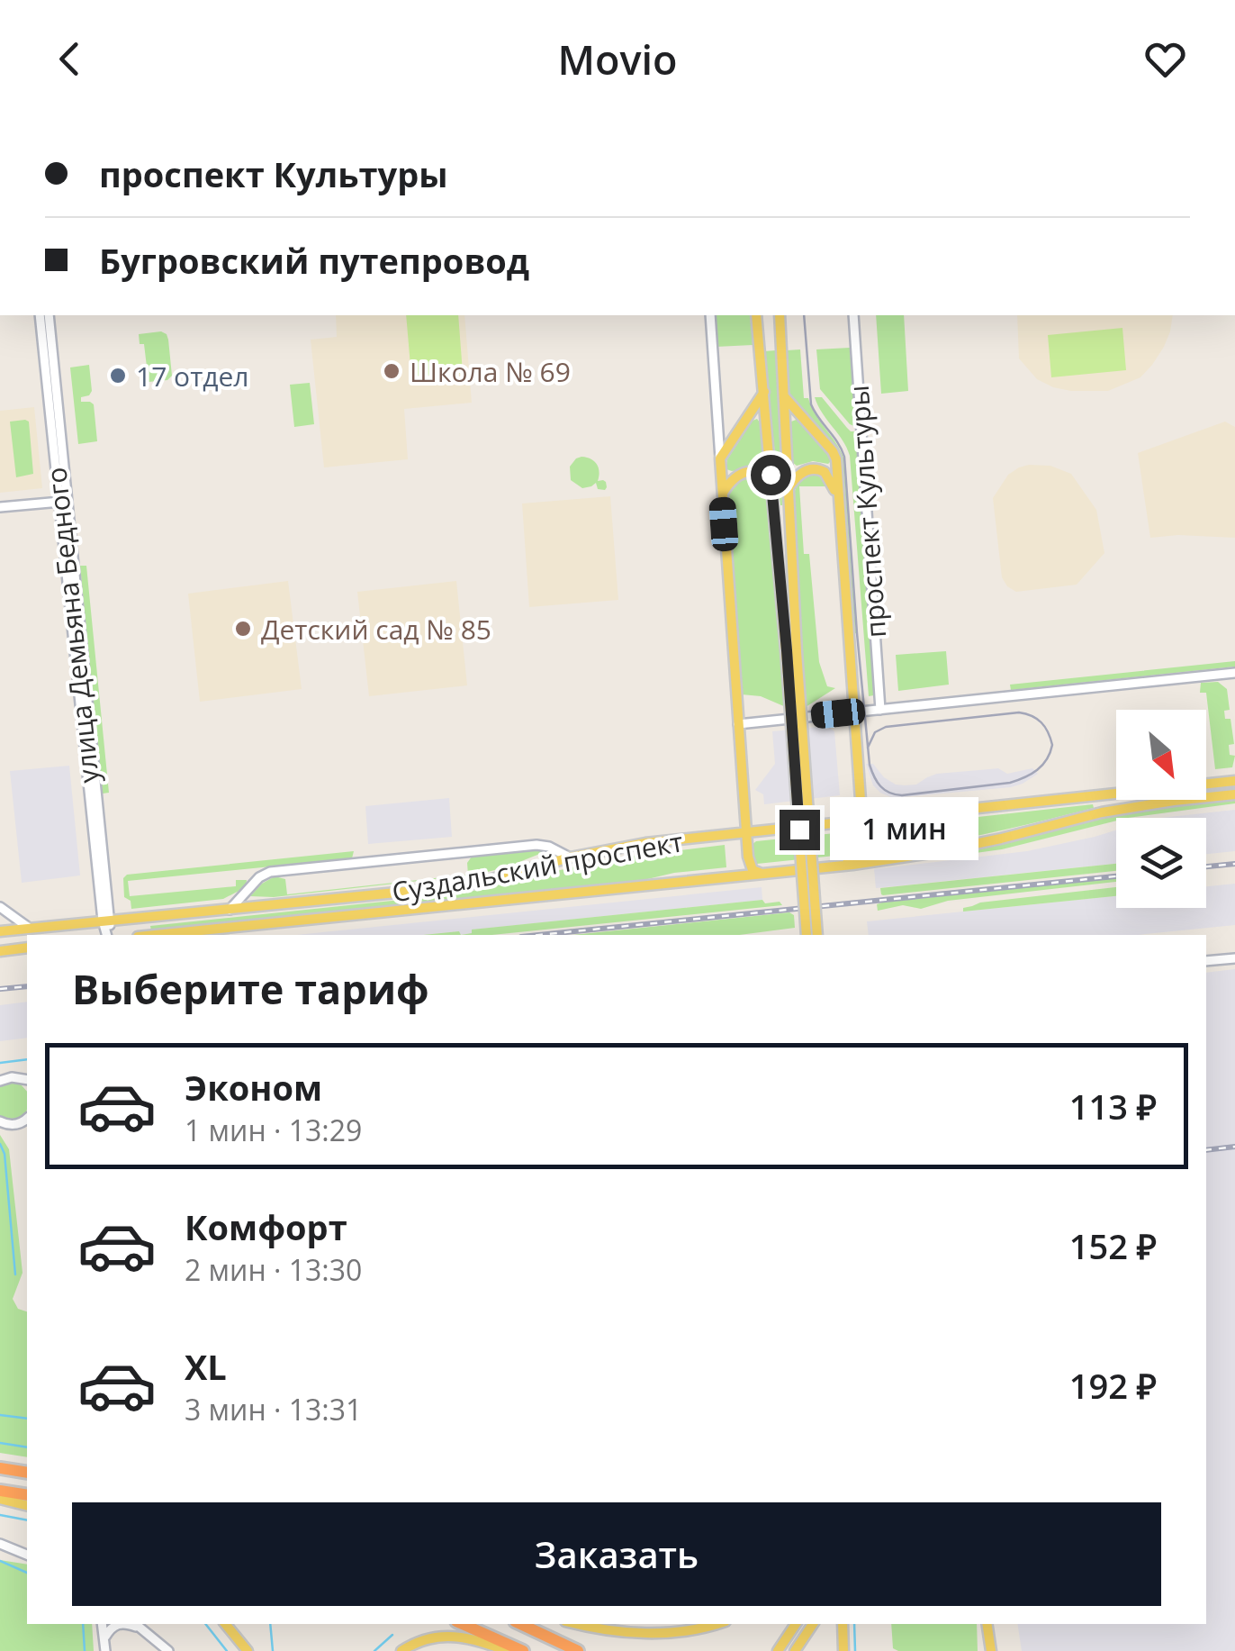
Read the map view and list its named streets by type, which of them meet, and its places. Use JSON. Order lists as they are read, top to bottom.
{
  "streets": {
    "main road": ["Суздальский проспект"],
    "street": ["проспект Культуры", "улица Демьяна Бедного"]
  },
  "crossings": [
    ["улица Демьяна Бедного", "Суздальский проспект"]
  ],
  "places": ["Школа № 69", "17 отдел", "Детский сад № 85"],
  "north": "bottom right",
  "page": {
    "header": "Movio",
    "banner": ["проспект Культуры", "Бугровский путепровод"],
    "bubble": "1 мин",
    "heading": "Выберите тариф",
    "list": [
      {
        "name": "Эконом",
        "note": "1 мин · 13:29",
        "value": "113 ₽"
      },
      {
        "name": "Комфорт",
        "note": "2 мин · 13:30",
        "value": "152 ₽"
      },
      {
        "name": "XL",
        "note": "3 мин · 13:31",
        "value": "192 ₽"
      }
    ],
    "buttons": "Заказать"
  }
}
